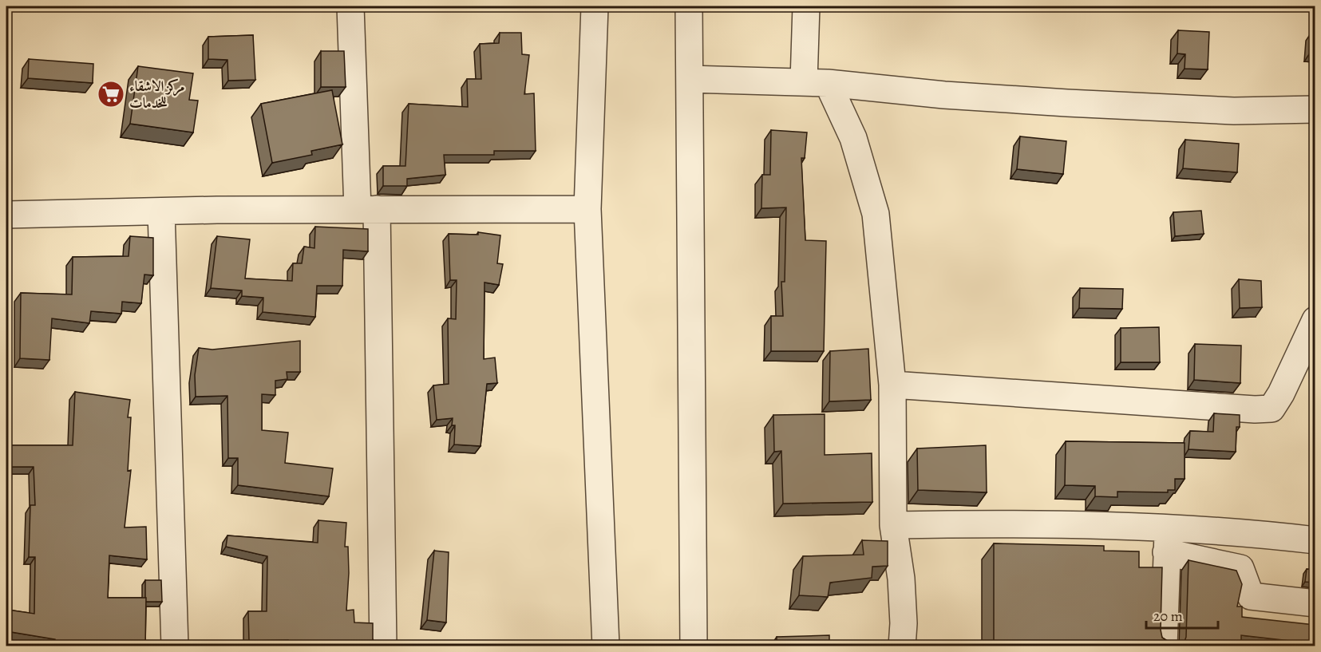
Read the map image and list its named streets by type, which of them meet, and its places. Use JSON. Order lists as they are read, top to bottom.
{
  "places": {
    "supermarket": ["مركز الاشقاء للخدمات"]
  },
  "scale_bar": "20 m"
}
